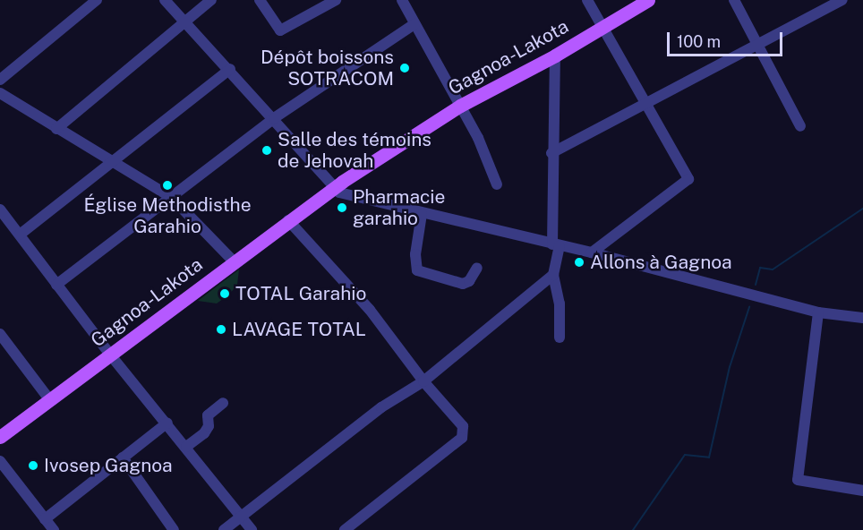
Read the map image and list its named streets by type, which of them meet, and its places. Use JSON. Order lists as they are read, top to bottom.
{
  "streets": {
    "main road": ["Gagnoa-Lakota"]
  },
  "places": [
    "Dépôt boissons SOTRACOM",
    "Salle des témoins de Jehovah",
    "Église Methodisthe Garahio",
    "Pharmacie garahio",
    "Allons à Gagnoa",
    "TOTAL Garahio",
    "LAVAGE TOTAL",
    "Ivosep Gagnoa"
  ],
  "scale_bar": "100 m"
}
